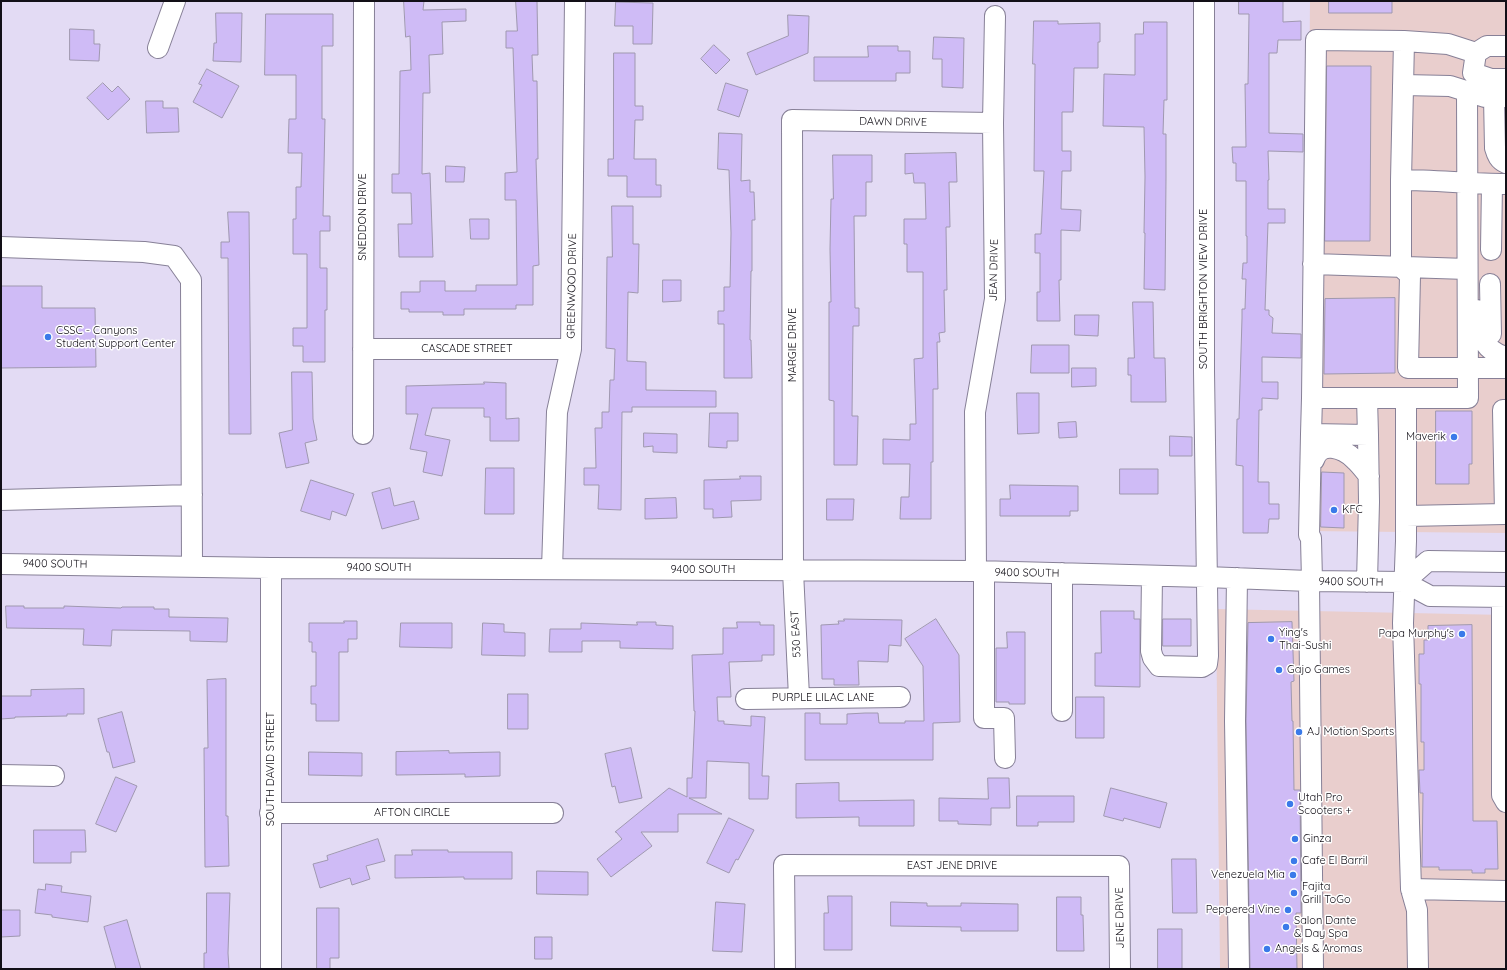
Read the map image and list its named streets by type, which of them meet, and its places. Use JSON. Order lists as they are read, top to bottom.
{
  "streets": {
    "street": [
      "DAWN DRIVE",
      "SNEDDON DRIVE",
      "JEAN DRIVE",
      "GREENWOOD DRIVE",
      "SOUTH BRIGHTON VIEW DRIVE",
      "MARGIE DRIVE",
      "CASCADE STREET",
      "9400 SOUTH",
      "530 EAST",
      "PURPLE LILAC LANE",
      "SOUTH DAVID STREET",
      "AFTON CIRCLE",
      "EAST JENE DRIVE",
      "JENE DRIVE"
    ]
  },
  "crossings": [
    ["DAWN DRIVE", "JEAN DRIVE"],
    ["DAWN DRIVE", "MARGIE DRIVE"],
    ["SNEDDON DRIVE", "CASCADE STREET"],
    ["JEAN DRIVE", "9400 SOUTH"],
    ["GREENWOOD DRIVE", "CASCADE STREET"],
    ["GREENWOOD DRIVE", "9400 SOUTH"],
    ["SOUTH BRIGHTON VIEW DRIVE", "9400 SOUTH"],
    ["MARGIE DRIVE", "9400 SOUTH"],
    ["MARGIE DRIVE", "530 EAST"],
    ["9400 SOUTH", "530 EAST"],
    ["9400 SOUTH", "SOUTH DAVID STREET"],
    ["530 EAST", "PURPLE LILAC LANE"],
    ["SOUTH DAVID STREET", "AFTON CIRCLE"],
    ["EAST JENE DRIVE", "JENE DRIVE"]
  ],
  "places": [
    "CSSC - Canyons Student Support Center",
    "Maverik",
    "KFC",
    "Papa Murphy's",
    "Ying's Thai-Sushi",
    "Gajo Games",
    "AJ Motion Sports",
    "Utah Pro Scooters +",
    "Ginza",
    "Cafe El Barril",
    "Venezuela Mia",
    "Fajita Grill ToGo",
    "Peppered Vine",
    "Salon Dante & Day Spa",
    "Angels & Aromas"
  ]
}
